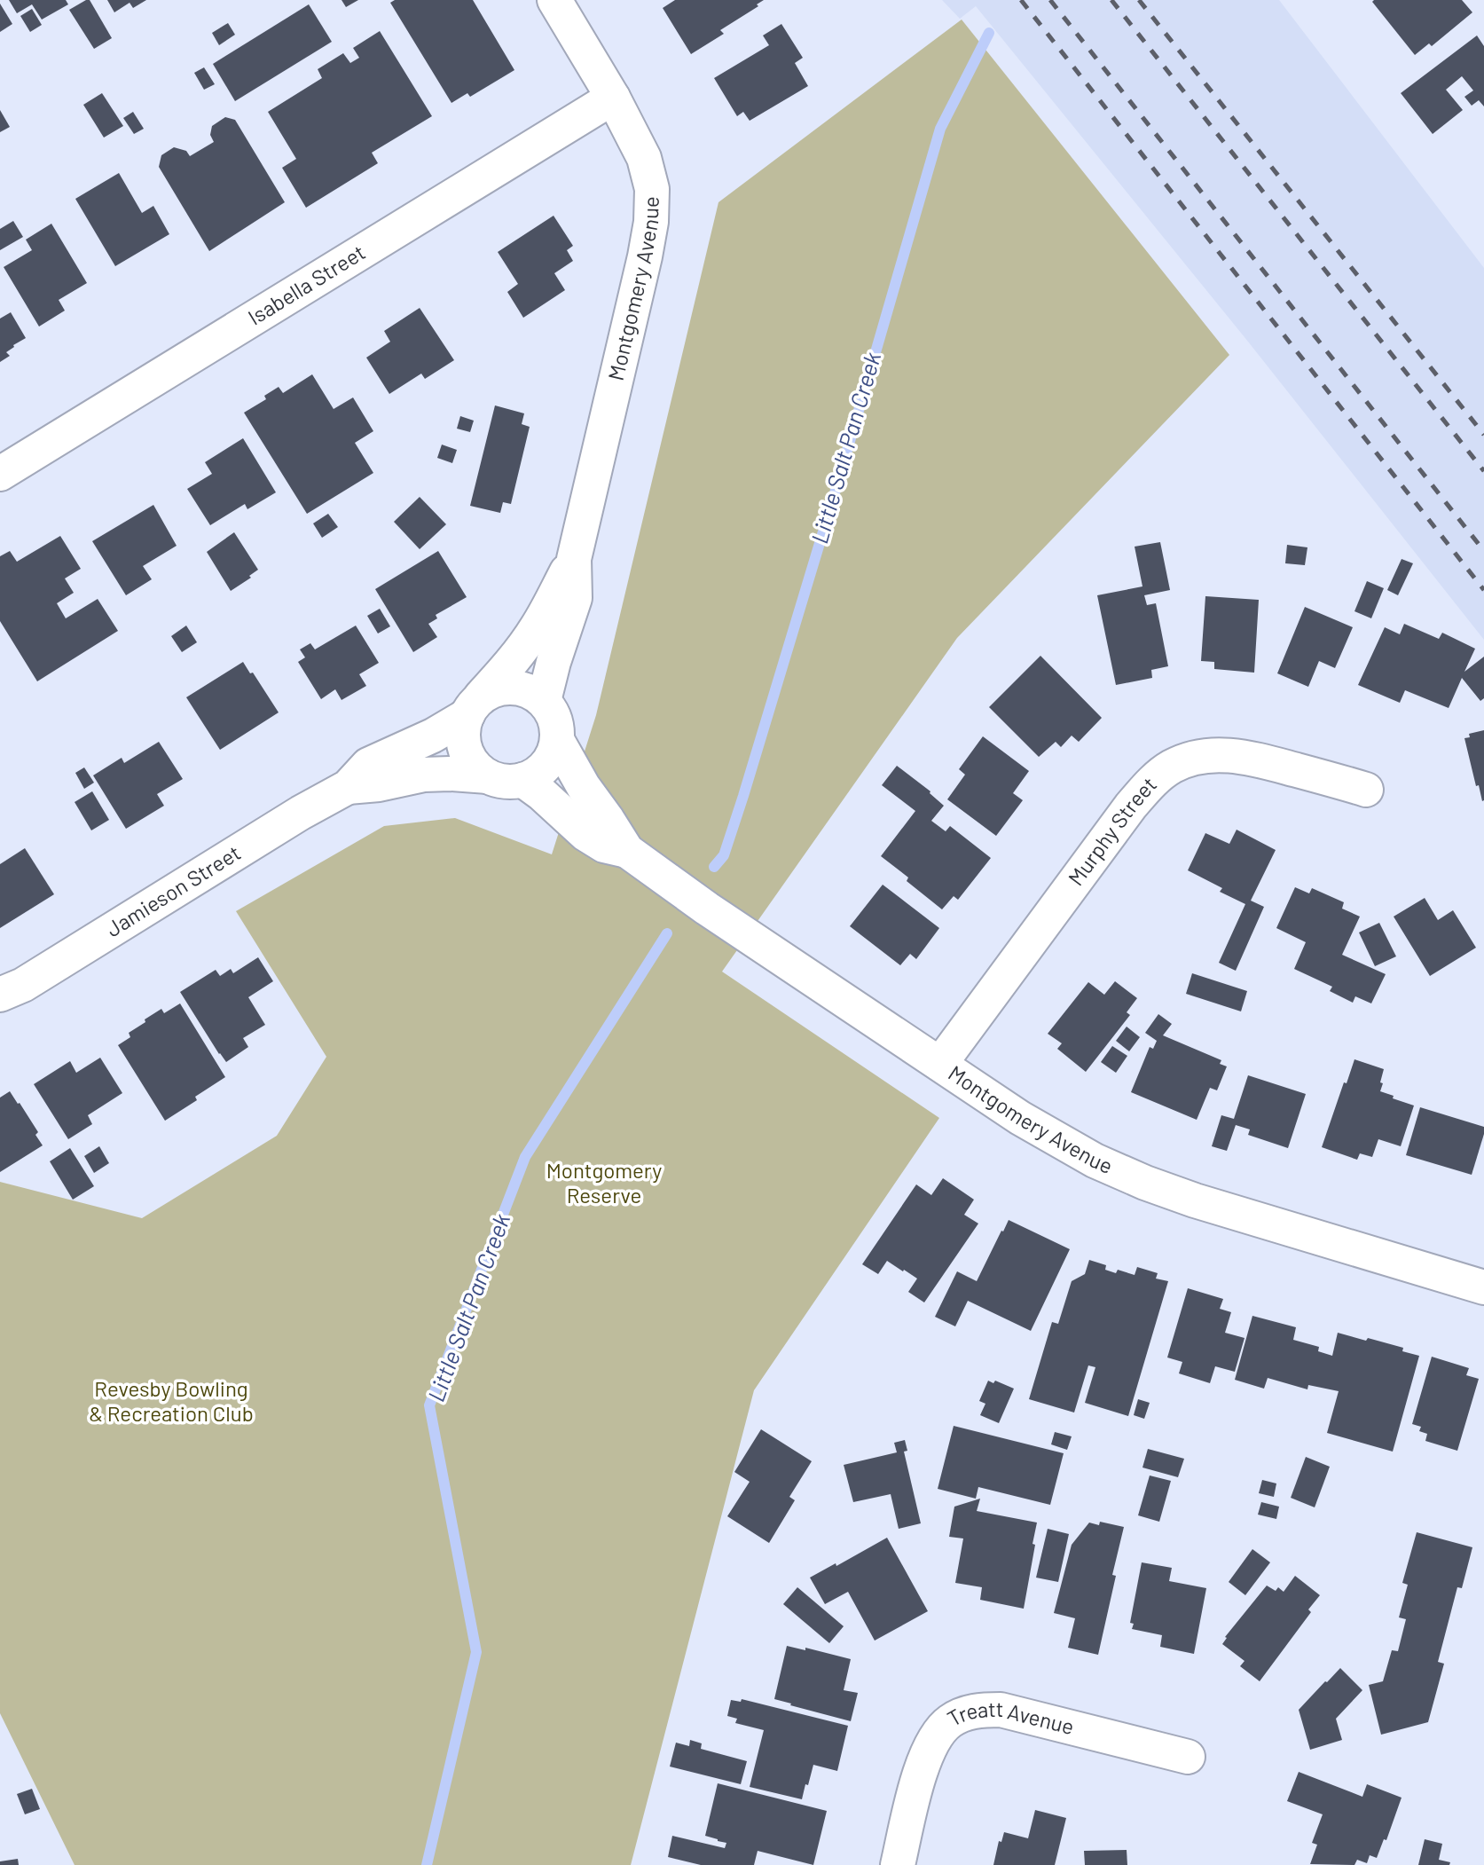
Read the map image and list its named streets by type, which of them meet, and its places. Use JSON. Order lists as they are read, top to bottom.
{
  "streets": {
    "street": [
      "Isabella Street",
      "Montgomery Avenue",
      "Murphy Street",
      "Jamieson Street",
      "Treatt Avenue"
    ]
  },
  "crossings": [
    ["Isabella Street", "Montgomery Avenue"],
    ["Montgomery Avenue", "Murphy Street"],
    ["Montgomery Avenue", "Jamieson Street"]
  ],
  "water": ["Little Salt Pan Creek"],
  "parks": ["Montgomery Reserve", "Revesby Bowling & Recreation Club"]
}
